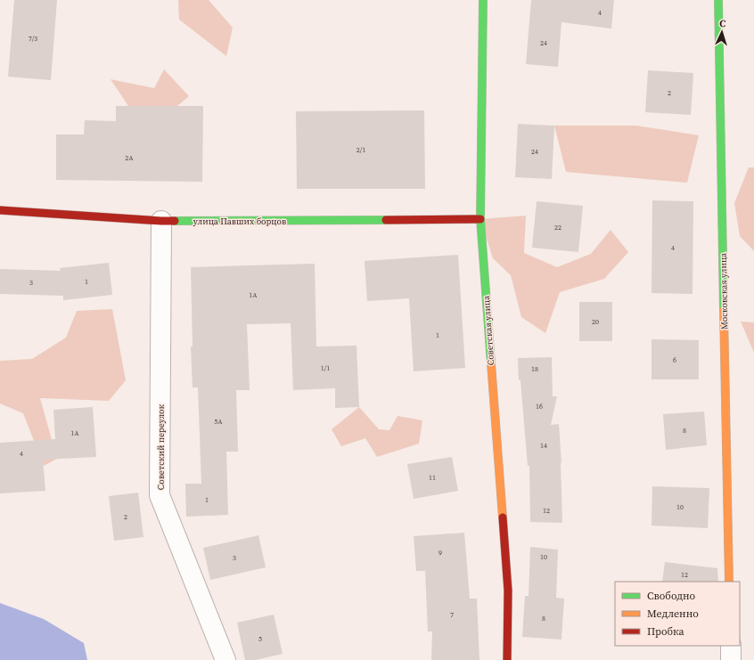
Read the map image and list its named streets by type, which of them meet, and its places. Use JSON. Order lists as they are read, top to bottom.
{
  "streets": {
    "street": [
      "улица Павших борцов",
      "Московская улица",
      "Советская улица",
      "Советский переулок"
    ]
  },
  "crossings": [
    ["улица Павших борцов", "Советская улица"],
    ["улица Павших борцов", "Советский переулок"]
  ],
  "house_numbers": [
    "4",
    "7/3",
    "24",
    "2",
    "2/1",
    "24",
    "2А",
    "22",
    "4",
    "1",
    "3",
    "1А",
    "20",
    "1",
    "6",
    "1/1",
    "18",
    "16",
    "5А",
    "8",
    "1А",
    "14",
    "4",
    "11",
    "1",
    "10",
    "12",
    "2",
    "9",
    "10",
    "3",
    "12",
    "7",
    "8",
    "5"
  ],
  "legend": ["Свободно", "Медленно", "Пробка"],
  "north": "top"
}
